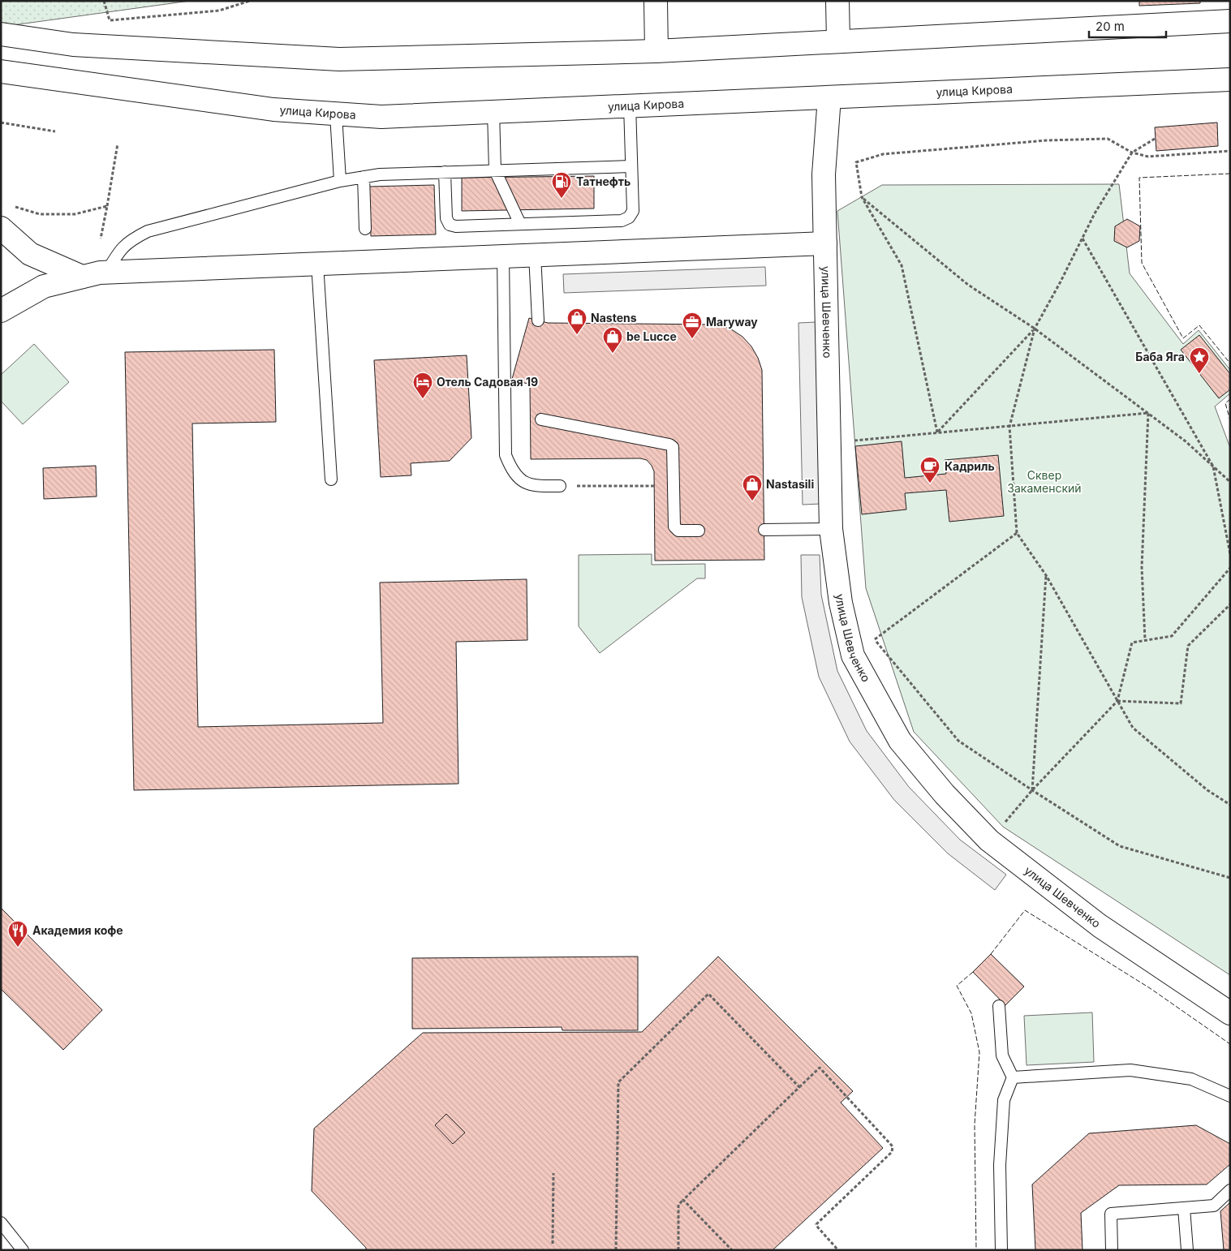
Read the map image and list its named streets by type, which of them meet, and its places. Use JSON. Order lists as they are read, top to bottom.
{
  "streets": {
    "main road": ["улица Кирова", "улица Шевченко"]
  },
  "crossings": [
    ["улица Кирова", "улица Шевченко"]
  ],
  "parks": ["Сквер Закаменский"],
  "places": {
    "fuel station": ["Татнефть"],
    "shop": ["Nastens", "be Lucce", "Nastasili"],
    "office": ["Maryway"],
    "place": ["Баба Яга"],
    "hotel": ["Отель Садовая 19"],
    "cafe": ["Кадриль"],
    "restaurant": ["Академия кофе"]
  },
  "scale_bar": "20 m"
}
